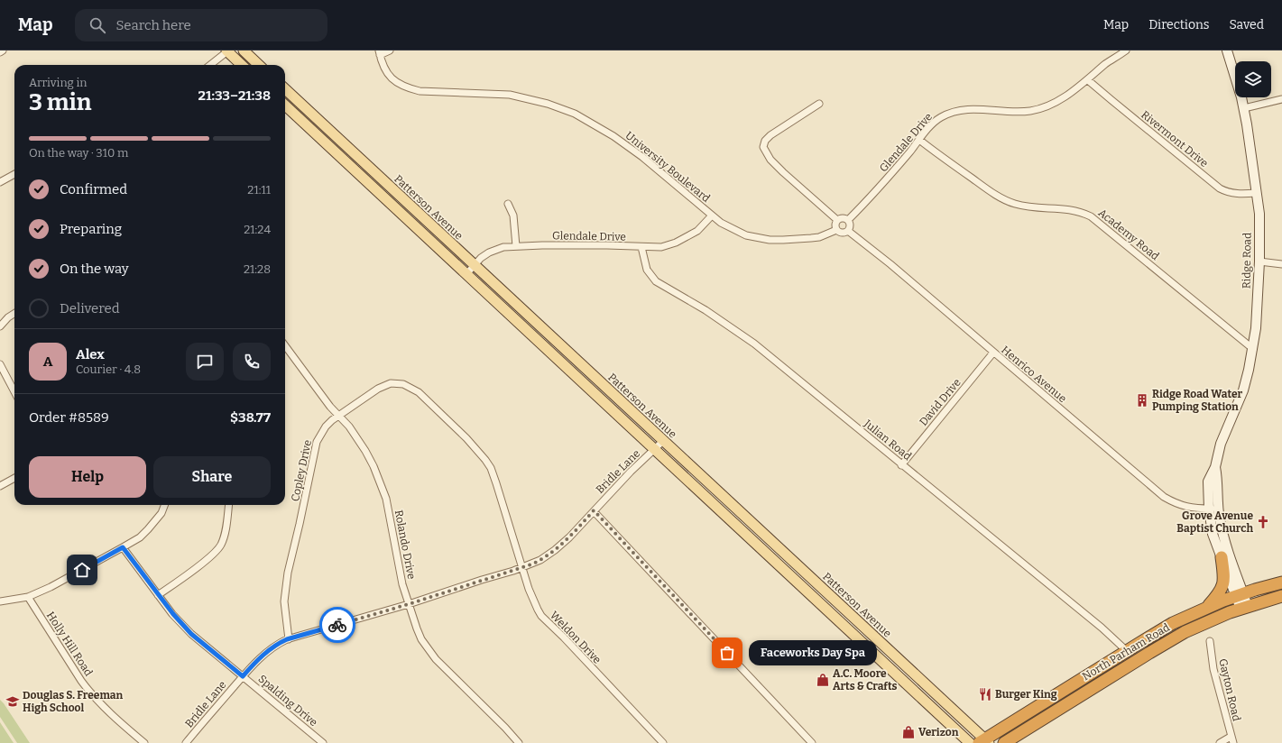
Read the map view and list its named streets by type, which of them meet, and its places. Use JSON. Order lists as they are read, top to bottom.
{
  "streets": {
    "highway": ["North Parham Road"],
    "main road": ["Patterson Avenue"],
    "street": [
      "Rivermont Drive",
      "Glendale Drive",
      "University Boulevard",
      "Academy Road",
      "Ridge Road",
      "Henrico Avenue",
      "David Drive",
      "Julian Road",
      "Copley Drive",
      "Bridle Lane",
      "Rolando Drive",
      "Weldon Drive",
      "Holly Hill Road",
      "Gayton Road",
      "Spalding Drive"
    ]
  },
  "crossings": [
    ["Rivermont Drive", "Glendale Drive"],
    ["Rivermont Drive", "Ridge Road"],
    ["Glendale Drive", "University Boulevard"],
    ["Glendale Drive", "Patterson Avenue"],
    ["Glendale Drive", "Academy Road"],
    ["Glendale Drive", "Henrico Avenue"],
    ["Glendale Drive", "Julian Road"],
    ["University Boulevard", "Henrico Avenue"],
    ["Patterson Avenue", "Bridle Lane"],
    ["Patterson Avenue", "North Parham Road"],
    ["Academy Road", "Ridge Road"],
    ["Ridge Road", "Henrico Avenue"],
    ["Ridge Road", "North Parham Road"],
    ["Henrico Avenue", "David Drive"],
    ["David Drive", "Julian Road"],
    ["Julian Road", "North Parham Road"],
    ["Copley Drive", "Bridle Lane"],
    ["Copley Drive", "Rolando Drive"],
    ["Copley Drive", "Weldon Drive"],
    ["Bridle Lane", "Rolando Drive"],
    ["Bridle Lane", "Weldon Drive"],
    ["Bridle Lane", "Spalding Drive"]
  ],
  "places": {
    "building": ["Ridge Road Water Pumping Station"],
    "church": ["Grove Avenue Baptist Church"],
    "other": ["Faceworks Day Spa"],
    "shop": ["A.C. Moore Arts & Crafts", "Verizon"],
    "restaurant": ["Burger King"],
    "school or university": ["Douglas S. Freeman High School"]
  },
  "page": {
    "header": "Map",
    "search": "Search here",
    "nav": ["Map", "Directions", "Saved"],
    "heading": ["3 min", "Arriving in", "21:33–21:38"],
    "panel": [
      "Alex",
      "Courier · 4.8",
      "Order #8589",
      "$38.77"
    ],
    "bar": "On the way · 310 m",
    "list": [
      ["Confirmed", "21:11"],
      ["Preparing", "21:24"],
      ["On the way", "21:28"],
      "Delivered"
    ],
    "round": "A",
    "buttons": ["Help", "Share"],
    "bubble": "Faceworks Day Spa"
  }
}
